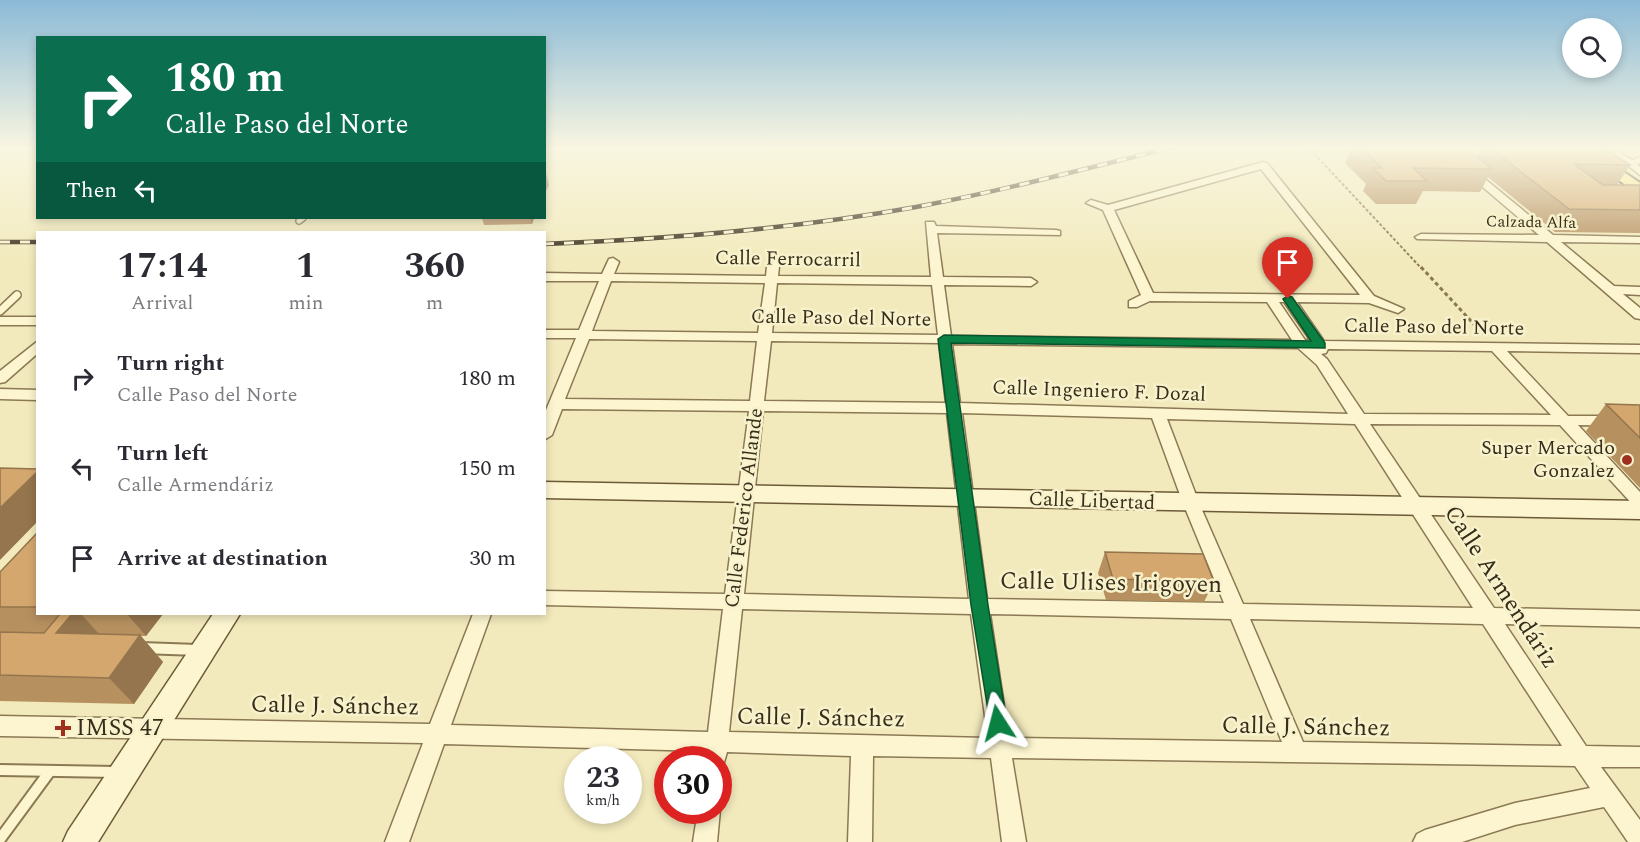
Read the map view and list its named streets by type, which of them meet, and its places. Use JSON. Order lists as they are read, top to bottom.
{
  "streets": {
    "street": [
      "Calzada Alfa",
      "Calle Ferrocarril",
      "Calle Paso del Norte",
      "Calle Ingeniero F. Dozal",
      "Calle Libertad",
      "Calle Federico Allande",
      "Calle Ulises Irigoyen",
      "Calle Armendáriz",
      "Calle J. Sánchez"
    ]
  },
  "crossings": [
    ["Calle Ferrocarril", "Calle Federico Allande"],
    ["Calle Paso del Norte", "Calle Federico Allande"],
    ["Calle Paso del Norte", "Calle Armendáriz"],
    ["Calle Ingeniero F. Dozal", "Calle Federico Allande"],
    ["Calle Ingeniero F. Dozal", "Calle Armendáriz"],
    ["Calle Libertad", "Calle Federico Allande"],
    ["Calle Libertad", "Calle Armendáriz"],
    ["Calle Federico Allande", "Calle Ulises Irigoyen"],
    ["Calle Ulises Irigoyen", "Calle Armendáriz"],
    ["Calle Armendáriz", "Calle J. Sánchez"]
  ],
  "places": {
    "other": ["Super Mercado Gonzalez"],
    "health": ["IMSS 47"]
  },
  "page": {
    "turn": ["180 m", "Calle Paso del Norte"],
    "then": "Then",
    "eta": [
      "17:14",
      "Arrival",
      "1",
      "min",
      "360",
      "m"
    ],
    "list": [
      {
        "name": "Turn right",
        "note": "Calle Paso del Norte",
        "value": "180 m"
      },
      {
        "name": "Turn left",
        "note": "Calle Armendáriz",
        "value": "150 m"
      },
      {
        "name": "Arrive at destination",
        "value": "30 m"
      }
    ],
    "speed": "23 km/h",
    "limit": "30"
  }
}
